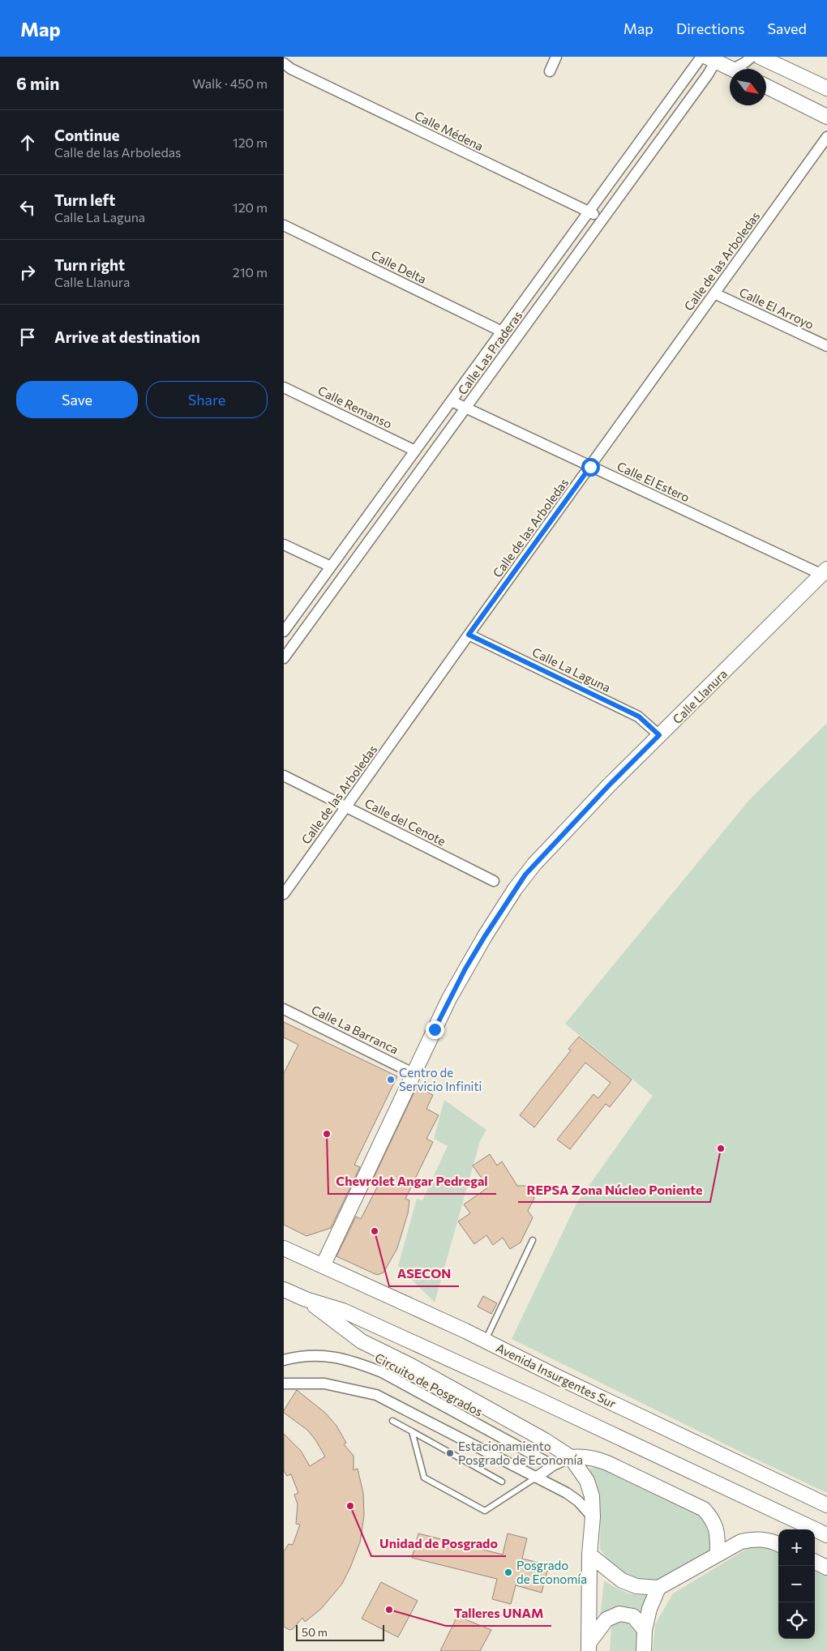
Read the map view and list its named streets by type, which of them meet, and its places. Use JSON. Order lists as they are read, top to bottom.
{
  "streets": {
    "street": [
      "Calle Médena",
      "Calle de las Arboledas",
      "Calle Delta",
      "Calle El Arroyo",
      "Calle Las Praderas",
      "Calle Remanso",
      "Calle El Estero",
      "Calle La Laguna",
      "Calle Llanura",
      "Calle del Cenote",
      "Calle La Barranca",
      "Avenida Insurgentes Sur",
      "Circuito de Posgrados"
    ]
  },
  "crossings": [
    ["Calle Médena", "Calle Las Praderas"],
    ["Calle de las Arboledas", "Calle El Arroyo"],
    ["Calle de las Arboledas", "Calle El Estero"],
    ["Calle de las Arboledas", "Calle La Laguna"],
    ["Calle de las Arboledas", "Calle del Cenote"],
    ["Calle Delta", "Calle Las Praderas"],
    ["Calle Las Praderas", "Calle Remanso"],
    ["Calle Las Praderas", "Calle El Estero"],
    ["Calle El Estero", "Calle Llanura"],
    ["Calle La Laguna", "Calle Llanura"],
    ["Calle Llanura", "Calle La Barranca"],
    ["Calle Llanura", "Avenida Insurgentes Sur"]
  ],
  "places": [
    "Centro de Servicio Infiniti",
    "Chevrolet Angar Pedregal",
    "REPSA Zona Núcleo Poniente",
    "ASECON",
    "Estacionamiento Posgrado de Economía",
    "Unidad de Posgrado",
    "Posgrado de Economía",
    "Talleres UNAM"
  ],
  "scale_bar": "50 m",
  "north": "bottom right",
  "page": {
    "header": "Map",
    "nav": ["Map", "Directions", "Saved"],
    "heading": ["6 min", "Walk · 450 m"],
    "list": [
      ["Continue", "Calle de las Arboledas", "120 m"],
      ["Turn left", "Calle La Laguna", "120 m"],
      ["Turn right", "Calle Llanura", "210 m"],
      "Arrive at destination"
    ],
    "buttons": ["Save", "Share"],
    "map_buttons": ["+", "−"],
    "scale": "50 m"
  }
}
